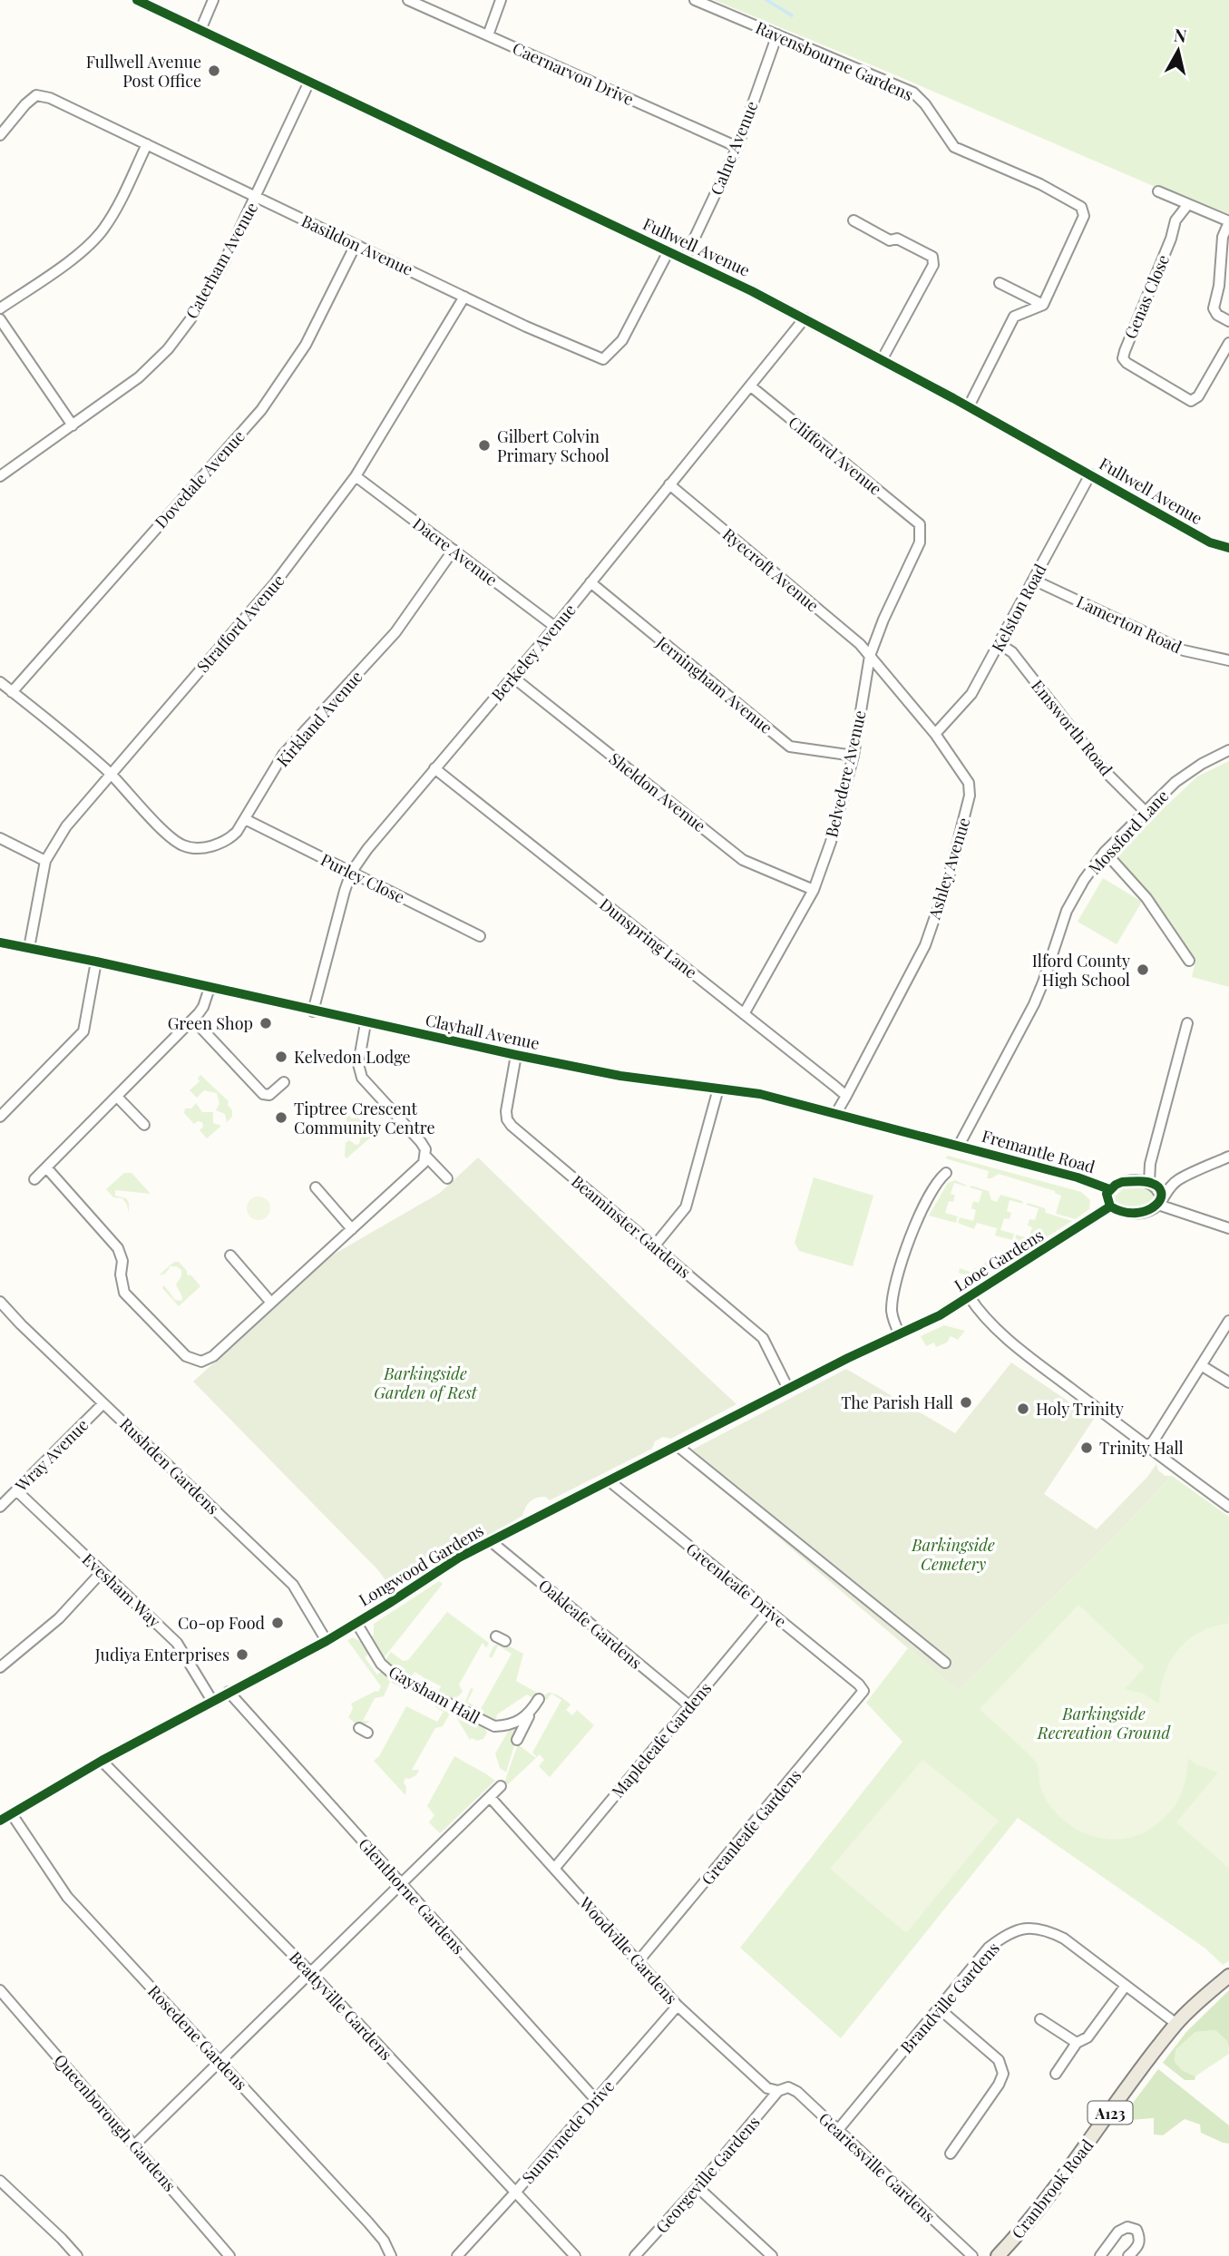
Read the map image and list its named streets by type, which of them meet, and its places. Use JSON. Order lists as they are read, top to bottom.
{
  "streets": {
    "main road": ["A123", "Cranbrook Road"],
    "street": [
      "Ravensbourne Gardens",
      "Caernarvon Drive",
      "Calne Avenue",
      "Basildon Avenue",
      "Fullwell Avenue",
      "Caterham Avenue",
      "Genas Close",
      "Clifford Avenue",
      "Dovedale Avenue",
      "Dacre Avenue",
      "Ryecroft Avenue",
      "Kelston Road",
      "Strafford Avenue",
      "Lamerton Road",
      "Berkeley Avenue",
      "Jerningham Avenue",
      "Kirkland Avenue",
      "Emsworth Road",
      "Belvedere Avenue",
      "Sheldon Avenue",
      "Mossford Lane",
      "Ashley Avenue",
      "Purley Close",
      "Dunspring Lane",
      "Clayhall Avenue",
      "Fremantle Road",
      "Beaminster Gardens",
      "Looe Gardens",
      "Wray Avenue",
      "Rushden Gardens",
      "Longwood Gardens",
      "Greenleafe Drive",
      "Evesham Way",
      "Oakleafe Gardens",
      "Gaysham Hall",
      "Mapleleafe Gardens",
      "Greanleafe Gardens",
      "Glenthorne Gardens",
      "Woodville Gardens",
      "Brandville Gardens",
      "Beattyville Gardens",
      "Rosedene Gardens",
      "Queenborough Gardens",
      "Sunnymede Drive",
      "Geariesville Gardens",
      "Georgeville Gardens"
    ]
  },
  "crossings": [
    ["Ravensbourne Gardens", "Calne Avenue"],
    ["Caernarvon Drive", "Calne Avenue"],
    ["Calne Avenue", "Fullwell Avenue"],
    ["Basildon Avenue", "Fullwell Avenue"],
    ["Basildon Avenue", "Caterham Avenue"],
    ["Basildon Avenue", "Dovedale Avenue"],
    ["Basildon Avenue", "Strafford Avenue"],
    ["Fullwell Avenue", "Caterham Avenue"],
    ["Fullwell Avenue", "Kelston Road"],
    ["Fullwell Avenue", "Berkeley Avenue"],
    ["Clifford Avenue", "Berkeley Avenue"],
    ["Clifford Avenue", "Belvedere Avenue"],
    ["Dovedale Avenue", "Kirkland Avenue"],
    ["Dacre Avenue", "Strafford Avenue"],
    ["Dacre Avenue", "Berkeley Avenue"],
    ["Dacre Avenue", "Kirkland Avenue"],
    ["Ryecroft Avenue", "Berkeley Avenue"],
    ["Ryecroft Avenue", "Belvedere Avenue"],
    ["Ryecroft Avenue", "Ashley Avenue"],
    ["Kelston Road", "Lamerton Road"],
    ["Kelston Road", "Emsworth Road"],
    ["Kelston Road", "Ashley Avenue"],
    ["Strafford Avenue", "Kirkland Avenue"],
    ["Strafford Avenue", "Clayhall Avenue"],
    ["Berkeley Avenue", "Jerningham Avenue"],
    ["Berkeley Avenue", "Sheldon Avenue"],
    ["Berkeley Avenue", "Purley Close"],
    ["Berkeley Avenue", "Dunspring Lane"],
    ["Berkeley Avenue", "Clayhall Avenue"],
    ["Jerningham Avenue", "Belvedere Avenue"],
    ["Kirkland Avenue", "Purley Close"],
    ["Emsworth Road", "Mossford Lane"],
    ["Belvedere Avenue", "Sheldon Avenue"],
    ["Belvedere Avenue", "Ashley Avenue"],
    ["Belvedere Avenue", "Dunspring Lane"],
    ["Mossford Lane", "Clayhall Avenue"],
    ["Mossford Lane", "Fremantle Road"],
    ["Ashley Avenue", "Dunspring Lane"],
    ["Clayhall Avenue", "Fremantle Road"],
    ["Clayhall Avenue", "Beaminster Gardens"],
    ["Fremantle Road", "Looe Gardens"],
    ["Beaminster Gardens", "Longwood Gardens"],
    ["Looe Gardens", "Longwood Gardens"],
    ["Wray Avenue", "Rushden Gardens"],
    ["Wray Avenue", "Evesham Way"],
    ["Rushden Gardens", "Longwood Gardens"],
    ["Longwood Gardens", "Greenleafe Drive"],
    ["Longwood Gardens", "Evesham Way"],
    ["Longwood Gardens", "Oakleafe Gardens"],
    ["Longwood Gardens", "Gaysham Hall"],
    ["Longwood Gardens", "Glenthorne Gardens"],
    ["Longwood Gardens", "Beattyville Gardens"],
    ["Longwood Gardens", "Rosedene Gardens"],
    ["Greenleafe Drive", "Mapleleafe Gardens"],
    ["Greenleafe Drive", "Greanleafe Gardens"],
    ["Oakleafe Gardens", "Mapleleafe Gardens"],
    ["Mapleleafe Gardens", "Woodville Gardens"],
    ["Greanleafe Gardens", "Woodville Gardens"],
    ["Glenthorne Gardens", "Sunnymede Drive"],
    ["Woodville Gardens", "Sunnymede Drive"],
    ["Woodville Gardens", "Geariesville Gardens"],
    ["Woodville Gardens", "Georgeville Gardens"],
    ["Brandville Gardens", "Geariesville Gardens"],
    ["Brandville Gardens", "Cranbrook Road"],
    ["Beattyville Gardens", "Sunnymede Drive"],
    ["Geariesville Gardens", "Georgeville Gardens"]
  ],
  "parks": ["Barkingside Garden of Rest", "Barkingside Cemetery", "Barkingside Recreation Ground"],
  "places": [
    "Fullwell Avenue Post Office",
    "Gilbert Colvin Primary School",
    "Ilford County High School",
    "Green Shop",
    "Kelvedon Lodge",
    "Tiptree Crescent Community Centre",
    "The Parish Hall",
    "Holy Trinity",
    "Trinity Hall",
    "Co-op Food",
    "Judiya Enterprises"
  ],
  "north": "top"
}
